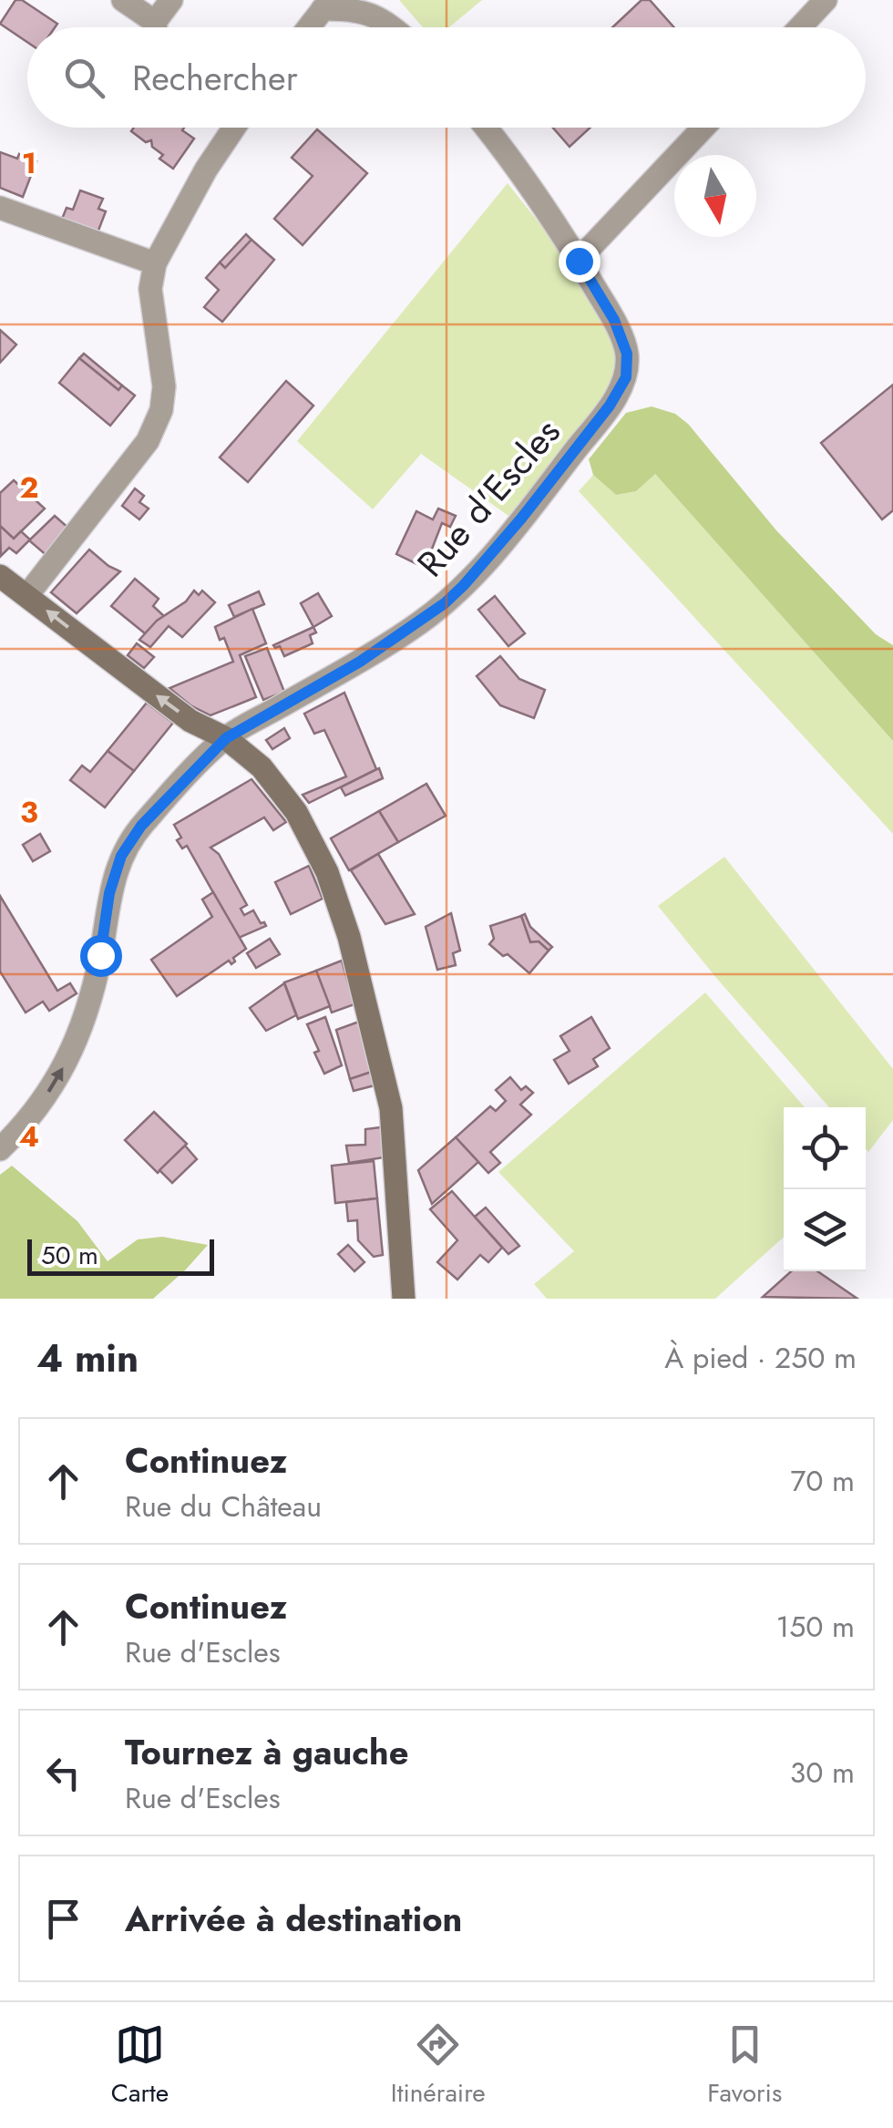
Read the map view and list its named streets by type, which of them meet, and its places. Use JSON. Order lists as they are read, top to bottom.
{
  "streets": {
    "street": ["Rue d'Escles"]
  },
  "one_way": ["Rue d'Escles"],
  "scale_bar": "50 m",
  "north": "bottom",
  "page": {
    "search": "Rechercher",
    "scale": "50 m",
    "heading": ["4 min", "À pied · 250 m"],
    "list": [
      ["Continuez", "Rue du Château", "70 m"],
      ["Continuez", "Rue d'Escles", "150 m"],
      ["Tournez à gauche", "Rue d'Escles", "30 m"],
      "Arrivée à destination"
    ],
    "nav": ["Carte", "Itinéraire", "Favoris"]
  },
  "grid": {
    "rows": [
      "1",
      "2",
      "3",
      "4"
    ]
  }
}
